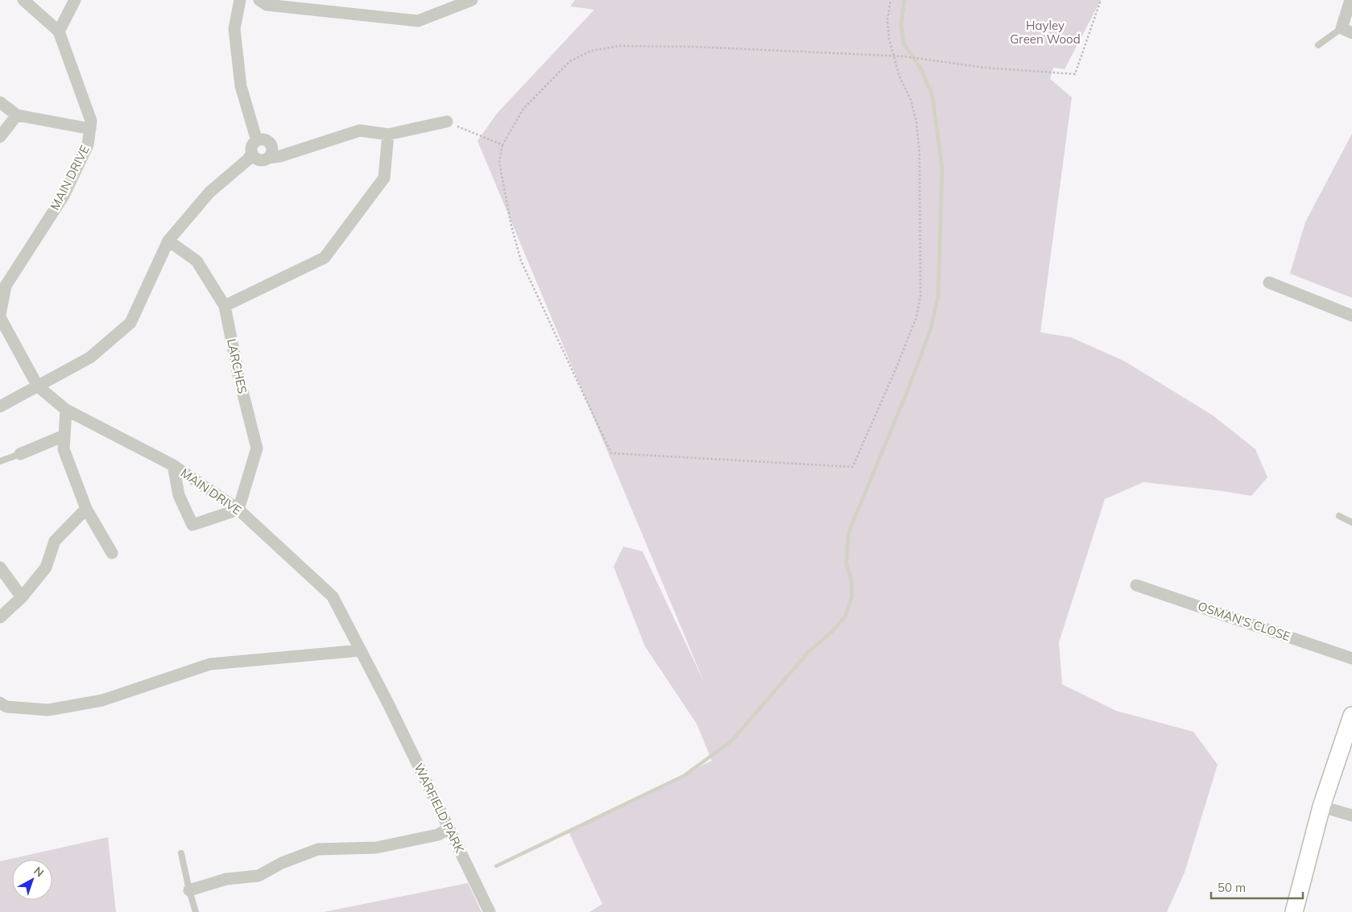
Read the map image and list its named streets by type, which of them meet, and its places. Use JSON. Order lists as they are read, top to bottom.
{
  "streets": {
    "street": [
      "MAIN DRIVE",
      "LARCHES",
      "OSMAN'S CLOSE",
      "WARFIELD PARK"
    ]
  },
  "crossings": [
    ["MAIN DRIVE", "LARCHES"],
    ["MAIN DRIVE", "WARFIELD PARK"]
  ],
  "parks": ["Hayley Green Wood"],
  "scale_bar": "50 m",
  "north": "top right"
}
